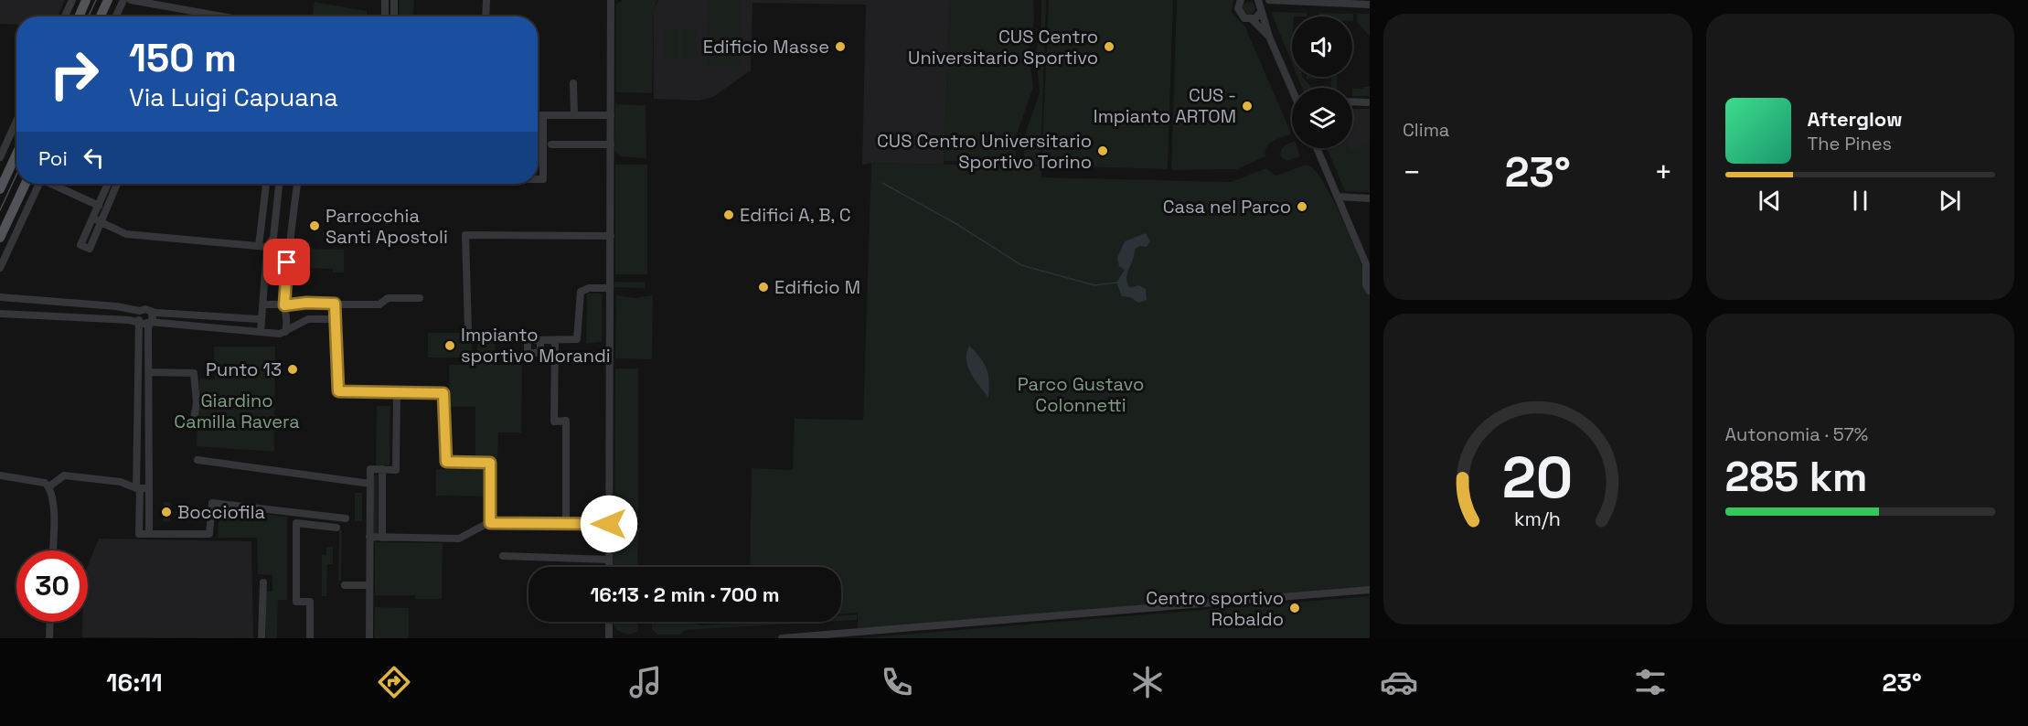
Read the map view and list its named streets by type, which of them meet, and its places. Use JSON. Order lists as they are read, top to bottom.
{
  "parks": ["Parco Gustavo Colonnetti", "Giardino Camilla Ravera"],
  "places": [
    "Edificio Masse",
    "CUS Centro Universitario Sportivo",
    "CUS - Impianto ARTOM",
    "CUS Centro Universitario Sportivo Torino",
    "Casa nel Parco",
    "Edifici A, B, C",
    "Parrocchia Santi Apostoli",
    "Edificio M",
    "Impianto sportivo Morandi",
    "Punto 13",
    "Bocciofila",
    "Centro sportivo Robaldo"
  ],
  "page": {
    "tile": [
      "Clima",
      ["Autonomia · 57%", "285 km"]
    ],
    "turn": ["150 m", "Via Luigi Capuana"],
    "song": ["Afterglow", "The Pines"],
    "then": "Poi",
    "heat": ["−", "23°", "+"],
    "limit": "30",
    "trip": "16:13 · 2 min · 700 m",
    "tabs": ["16:11", "23°"],
    "gauge": ["20", "km/h"]
  }
}
